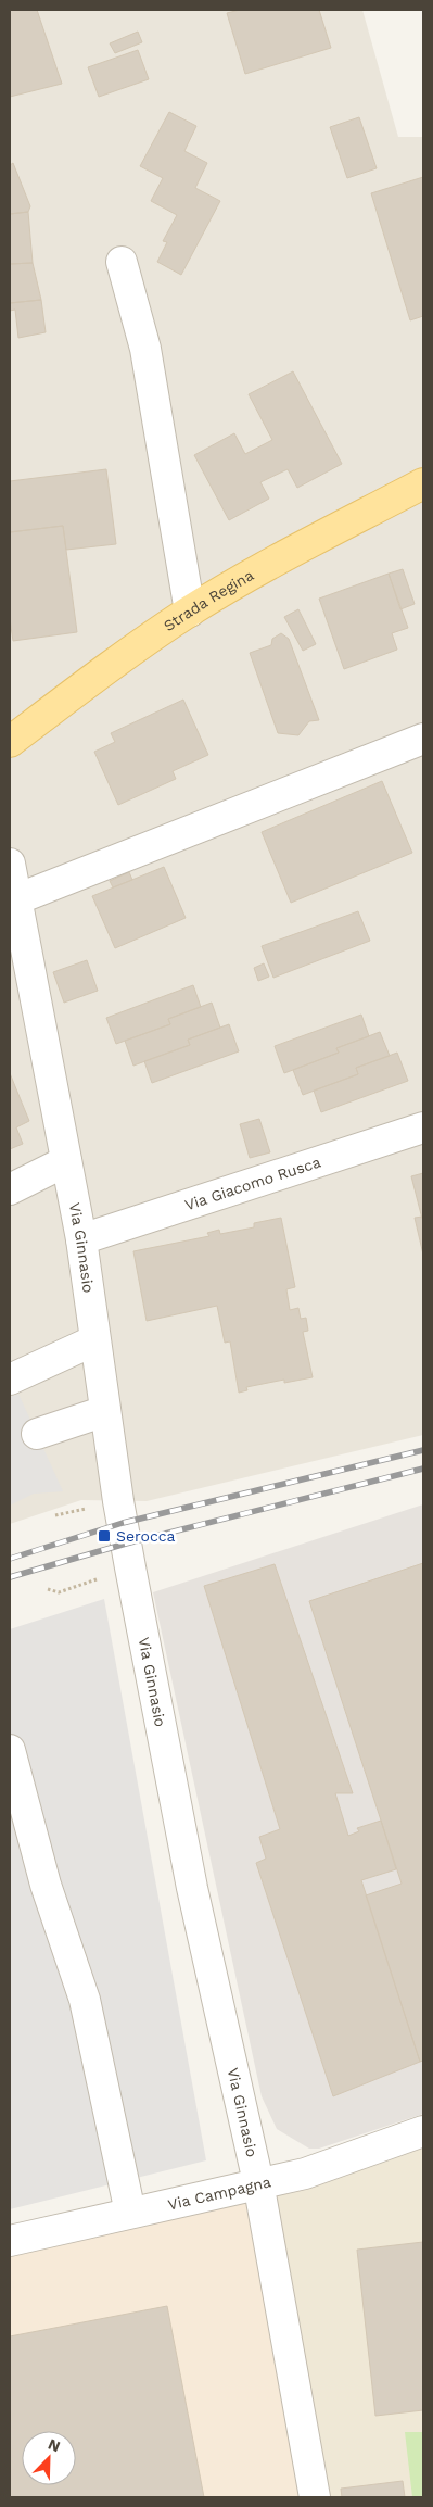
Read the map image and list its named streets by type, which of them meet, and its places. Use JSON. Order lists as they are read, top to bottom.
{
  "streets": {
    "main road": ["Strada Regina"],
    "street": ["Via Giacomo Rusca", "Via Ginnasio", "Via Campagna"]
  },
  "crossings": [
    ["Via Giacomo Rusca", "Via Ginnasio"],
    ["Via Ginnasio", "Via Campagna"]
  ],
  "places": {
    "transit": ["Serocca"]
  },
  "north": "top right"
}
